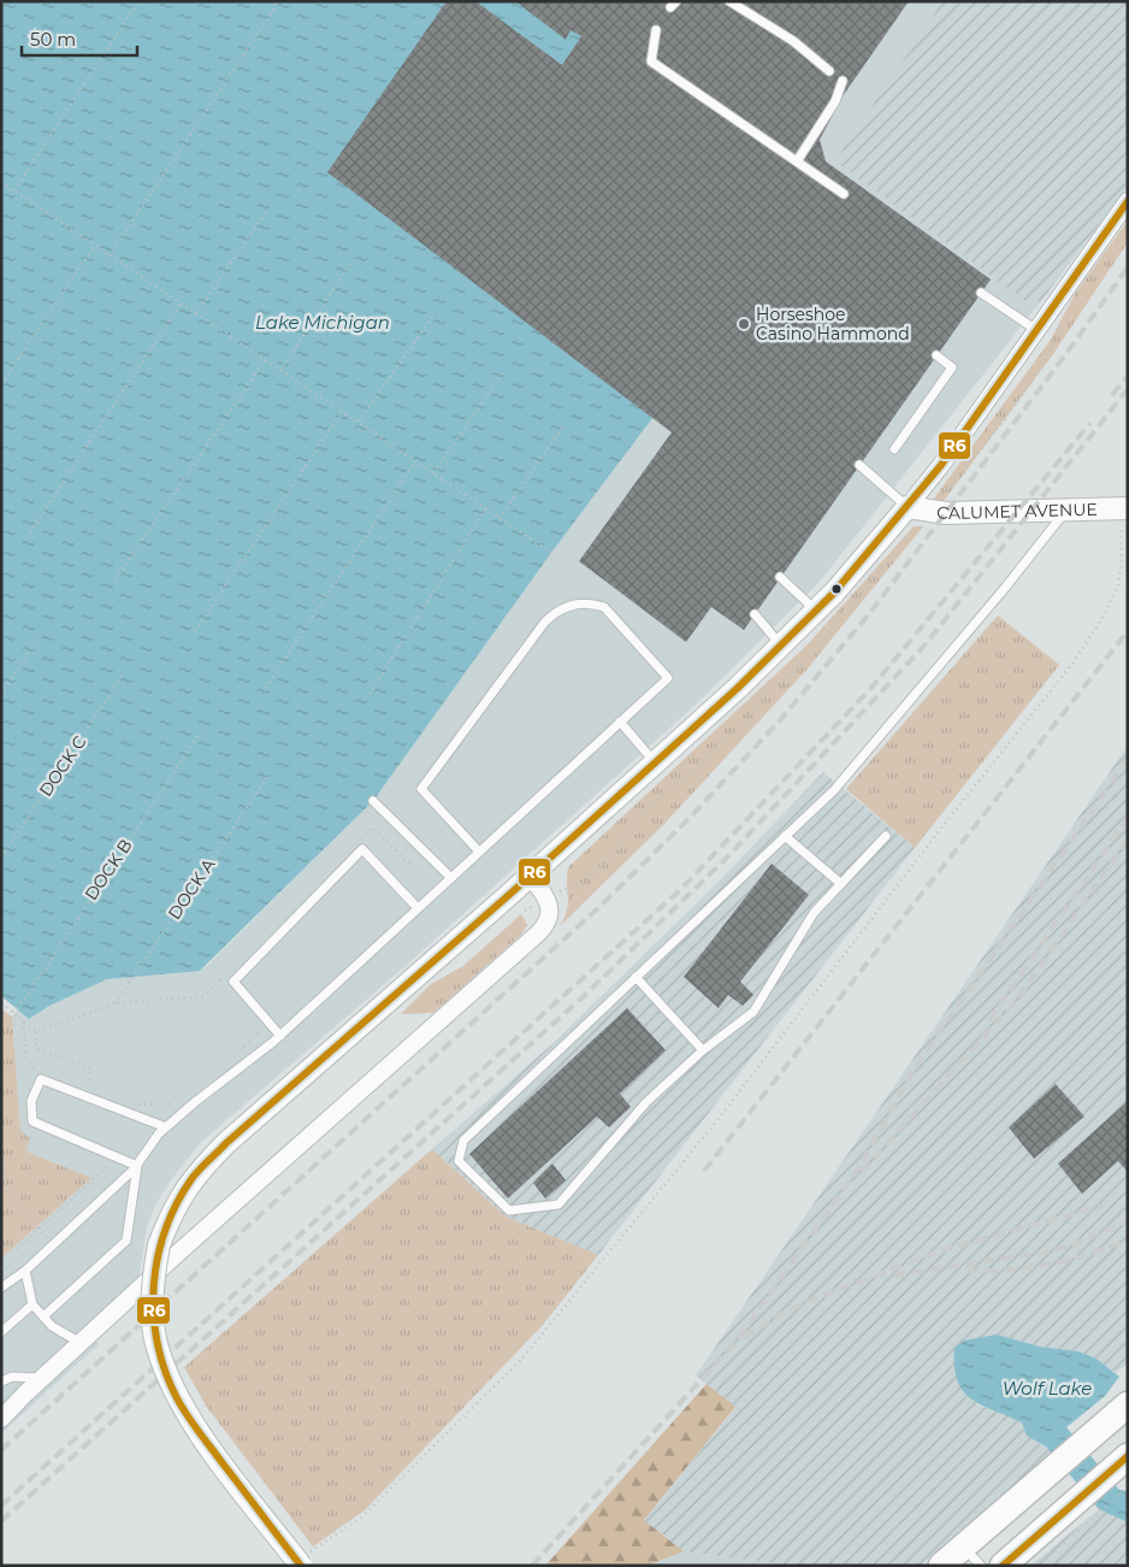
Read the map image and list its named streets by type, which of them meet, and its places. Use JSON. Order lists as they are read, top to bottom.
{
  "streets": {
    "street": ["CALUMET AVENUE"],
    "path": ["DOCK C", "DOCK B", "DOCK A"]
  },
  "water": ["Lake Michigan", "Wolf Lake"],
  "places": ["Horseshoe Casino Hammond"],
  "lines": ["transit line R6"],
  "scale_bar": "50 m"
}
